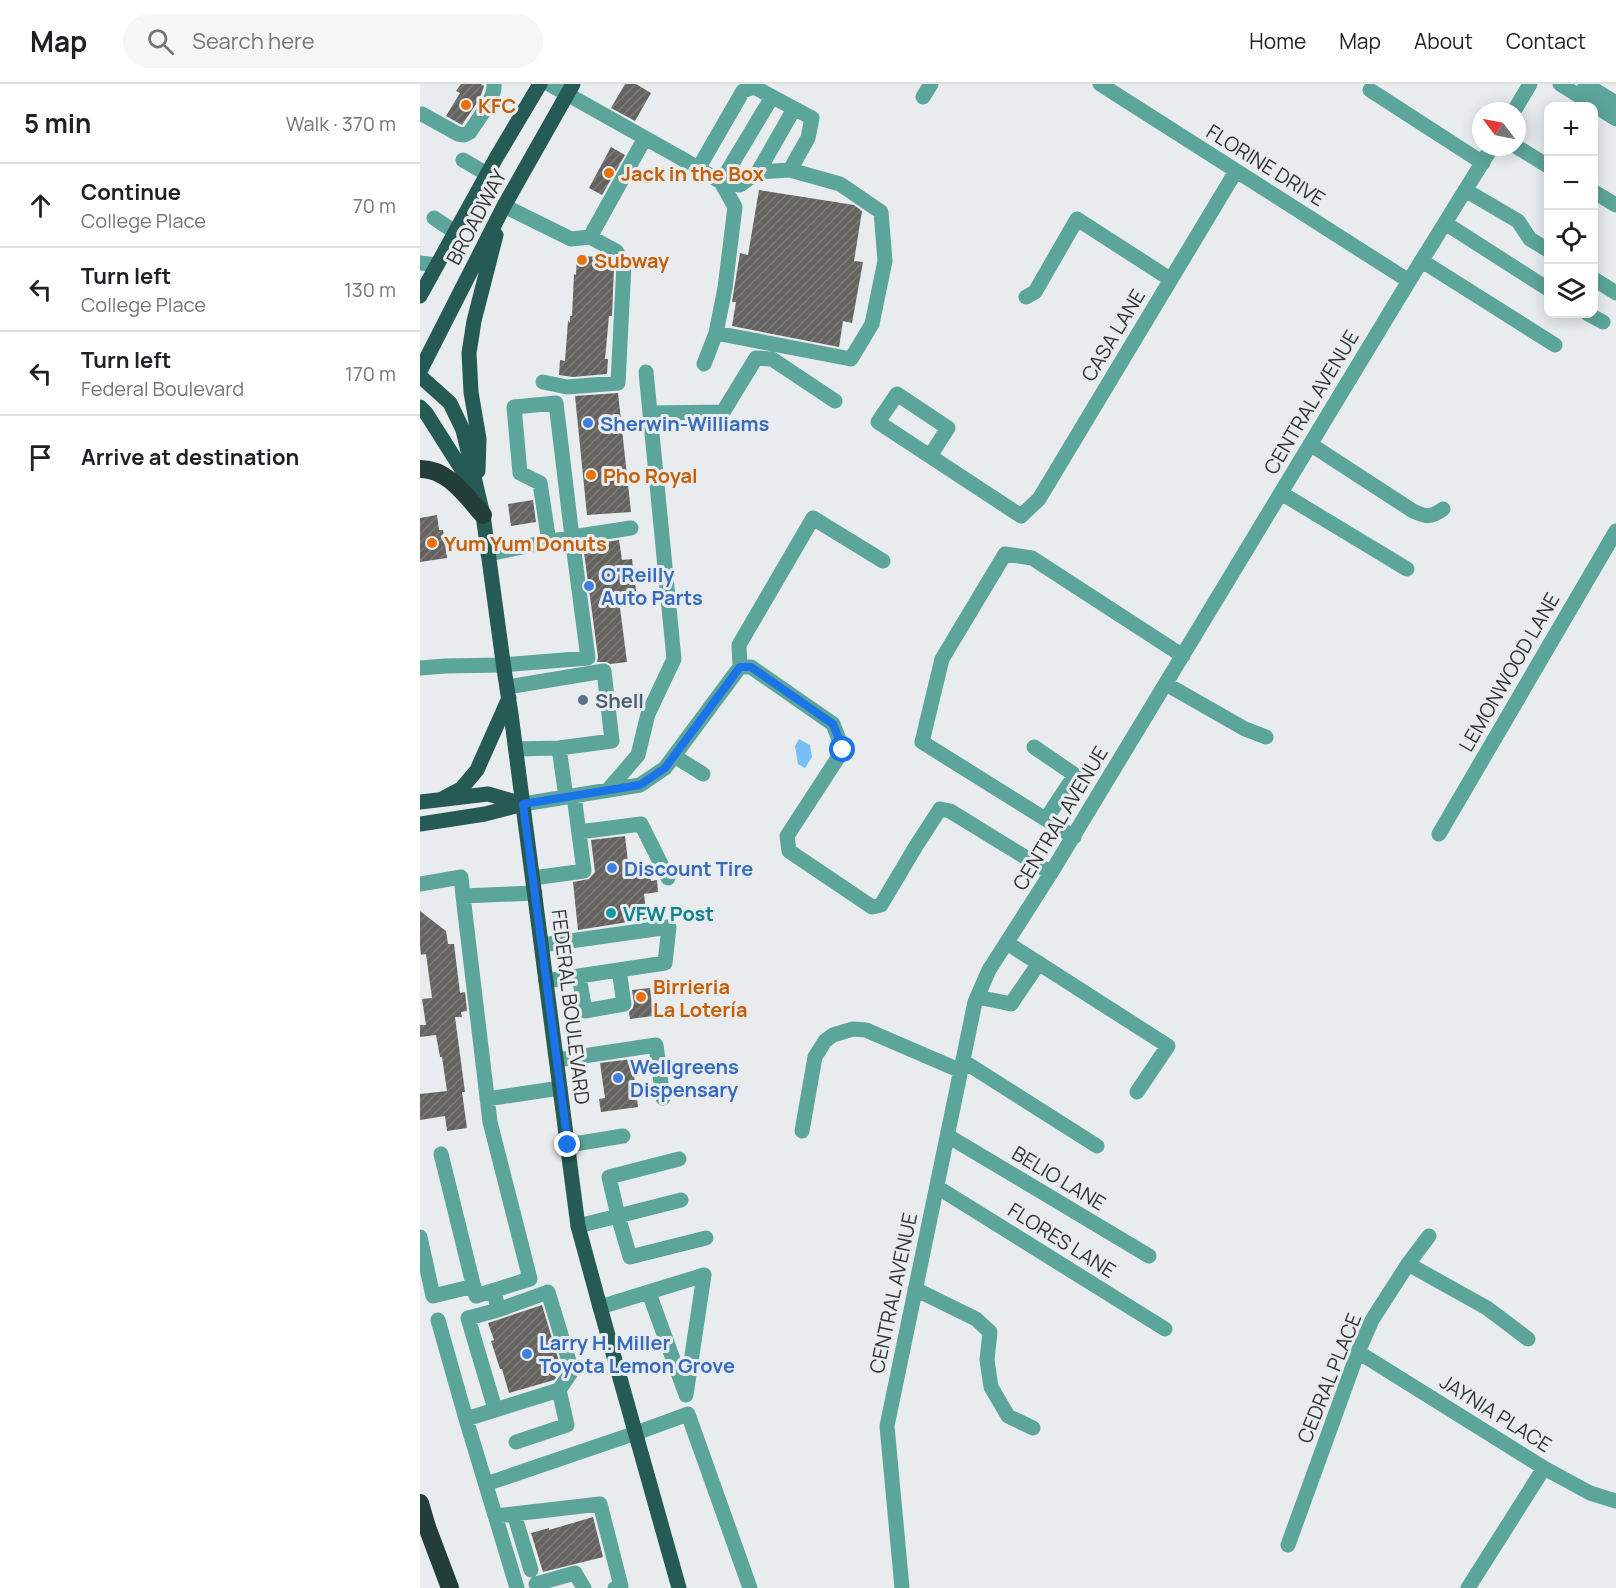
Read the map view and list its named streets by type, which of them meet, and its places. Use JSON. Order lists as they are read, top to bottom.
{
  "streets": {
    "main road": ["BROADWAY", "FEDERAL BOULEVARD"],
    "street": [
      "FLORINE DRIVE",
      "CASA LANE",
      "CENTRAL AVENUE",
      "LEMONWOOD LANE",
      "BELIO LANE",
      "FLORES LANE",
      "CEDRAL PLACE",
      "JAYNIA PLACE"
    ]
  },
  "crossings": [
    ["FLORINE DRIVE", "CASA LANE"],
    ["FLORINE DRIVE", "CENTRAL AVENUE"],
    ["CENTRAL AVENUE", "BELIO LANE"],
    ["CENTRAL AVENUE", "FLORES LANE"],
    ["CEDRAL PLACE", "JAYNIA PLACE"]
  ],
  "places": [
    "KFC",
    "Jack in the Box",
    "Subway",
    "Sherwin-Williams",
    "Pho Royal",
    "Yum Yum Donuts",
    "O'Reilly Auto Parts",
    "Shell",
    "Discount Tire",
    "VFW Post",
    "Birrieria La Lotería",
    "Wellgreens Dispensary",
    "Larry H. Miller Toyota Lemon Grove"
  ],
  "north": "top left",
  "page": {
    "header": "Map",
    "search": "Search here",
    "nav": [
      "Home",
      "Map",
      "About",
      "Contact"
    ],
    "heading": ["5 min", "Walk · 370 m"],
    "map_buttons": ["+", "−"],
    "list": [
      ["Continue", "College Place", "70 m"],
      ["Turn left", "College Place", "130 m"],
      ["Turn left", "Federal Boulevard", "170 m"],
      "Arrive at destination"
    ]
  }
}
